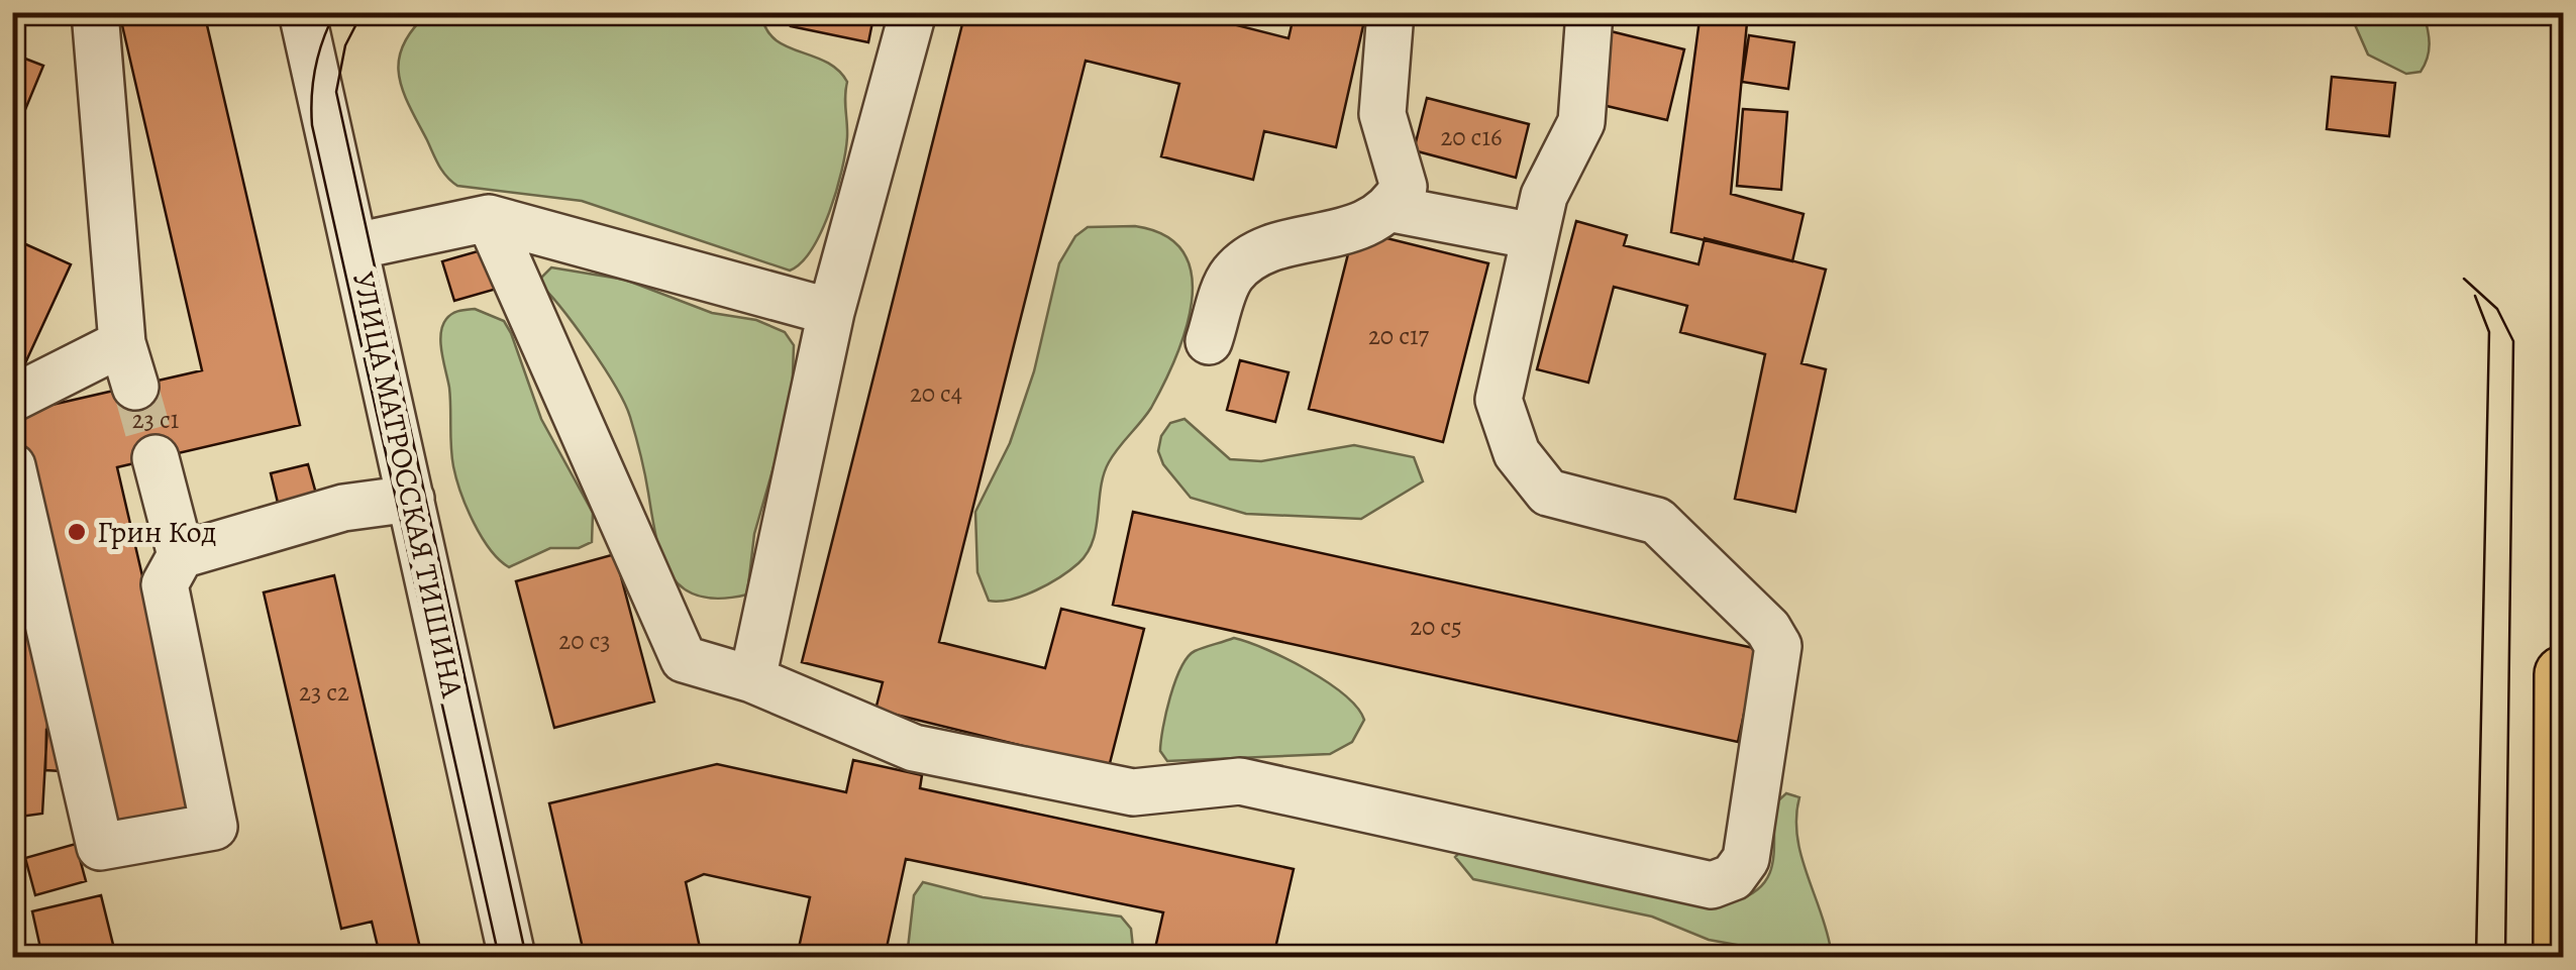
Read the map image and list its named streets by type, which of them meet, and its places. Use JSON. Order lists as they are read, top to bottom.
{
  "streets": {
    "street": ["УЛИЦА МАТРОССКАЯ ТИШИНА"]
  },
  "places": ["Грин Код"],
  "house_numbers": [
    "20 с16",
    "20 с17",
    "20 c4",
    "23 с1",
    "20 с5",
    "20 с3",
    "23 с2"
  ]
}
